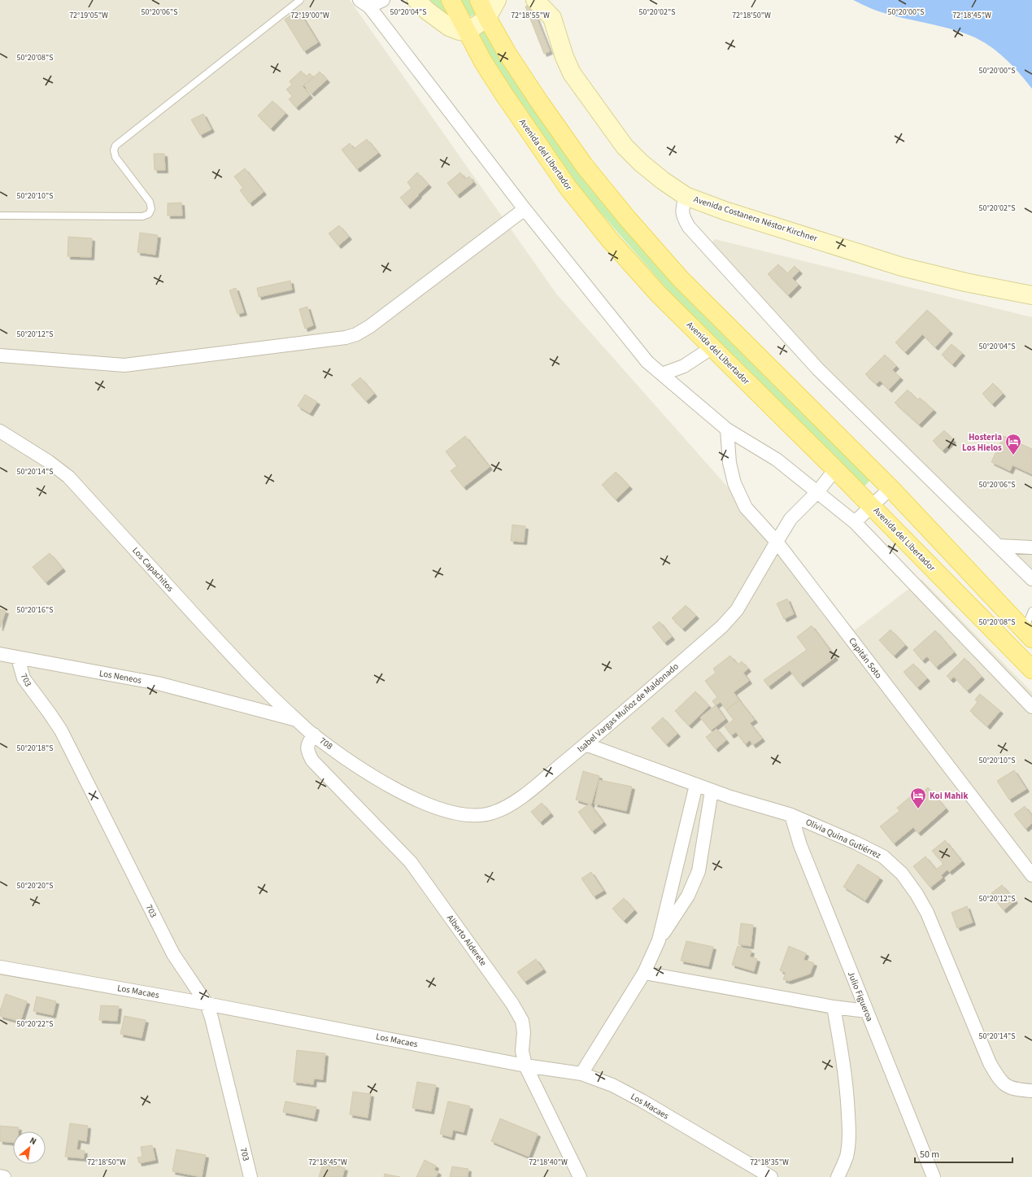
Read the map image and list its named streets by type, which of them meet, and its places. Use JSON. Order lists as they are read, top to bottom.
{
  "streets": {
    "main road": ["Avenida del Libertador"],
    "street": [
      "Avenida Costanera Néstor Kirchner",
      "Los Capachitos",
      "Capitán Soto",
      "Los Neneos",
      "703",
      "Isabel Vargas Muñoz de Maldonado",
      "708",
      "Olivia Quina Gutiérrez",
      "Alberto Alderete",
      "Los Macaes",
      "Julio Figueroa"
    ]
  },
  "crossings": [
    ["Avenida del Libertador", "Isabel Vargas Muñoz de Maldonado"],
    ["Los Capachitos", "Los Neneos"],
    ["Los Capachitos", "708"],
    ["Capitán Soto", "Isabel Vargas Muñoz de Maldonado"],
    ["Los Neneos", "703"],
    ["Los Neneos", "708"],
    ["703", "Los Macaes"],
    ["Isabel Vargas Muñoz de Maldonado", "708"],
    ["Isabel Vargas Muñoz de Maldonado", "Olivia Quina Gutiérrez"],
    ["708", "Alberto Alderete"],
    ["Olivia Quina Gutiérrez", "Julio Figueroa"],
    ["Alberto Alderete", "Los Macaes"]
  ],
  "places": {
    "hotel": ["Hosteria Los Hielos", "Koi Mahik"]
  },
  "scale_bar": "50 m",
  "north": "top right",
  "coordinates": [
    "50°20'00\"S",
    "50°20'06\"S",
    "50°20'04\"S",
    "50°20'02\"S",
    "72°19'05\"W",
    "72°19'00\"W",
    "72°18'55\"W",
    "72°18'50\"W",
    "72°18'45\"W",
    "50°20'08\"S",
    "50°20'10\"S",
    "50°20'12\"S",
    "50°20'14\"S",
    "50°20'16\"S",
    "50°20'18\"S",
    "50°20'20\"S",
    "50°20'22\"S",
    "72°18'40\"W",
    "72°18'35\"W"
  ]
}
